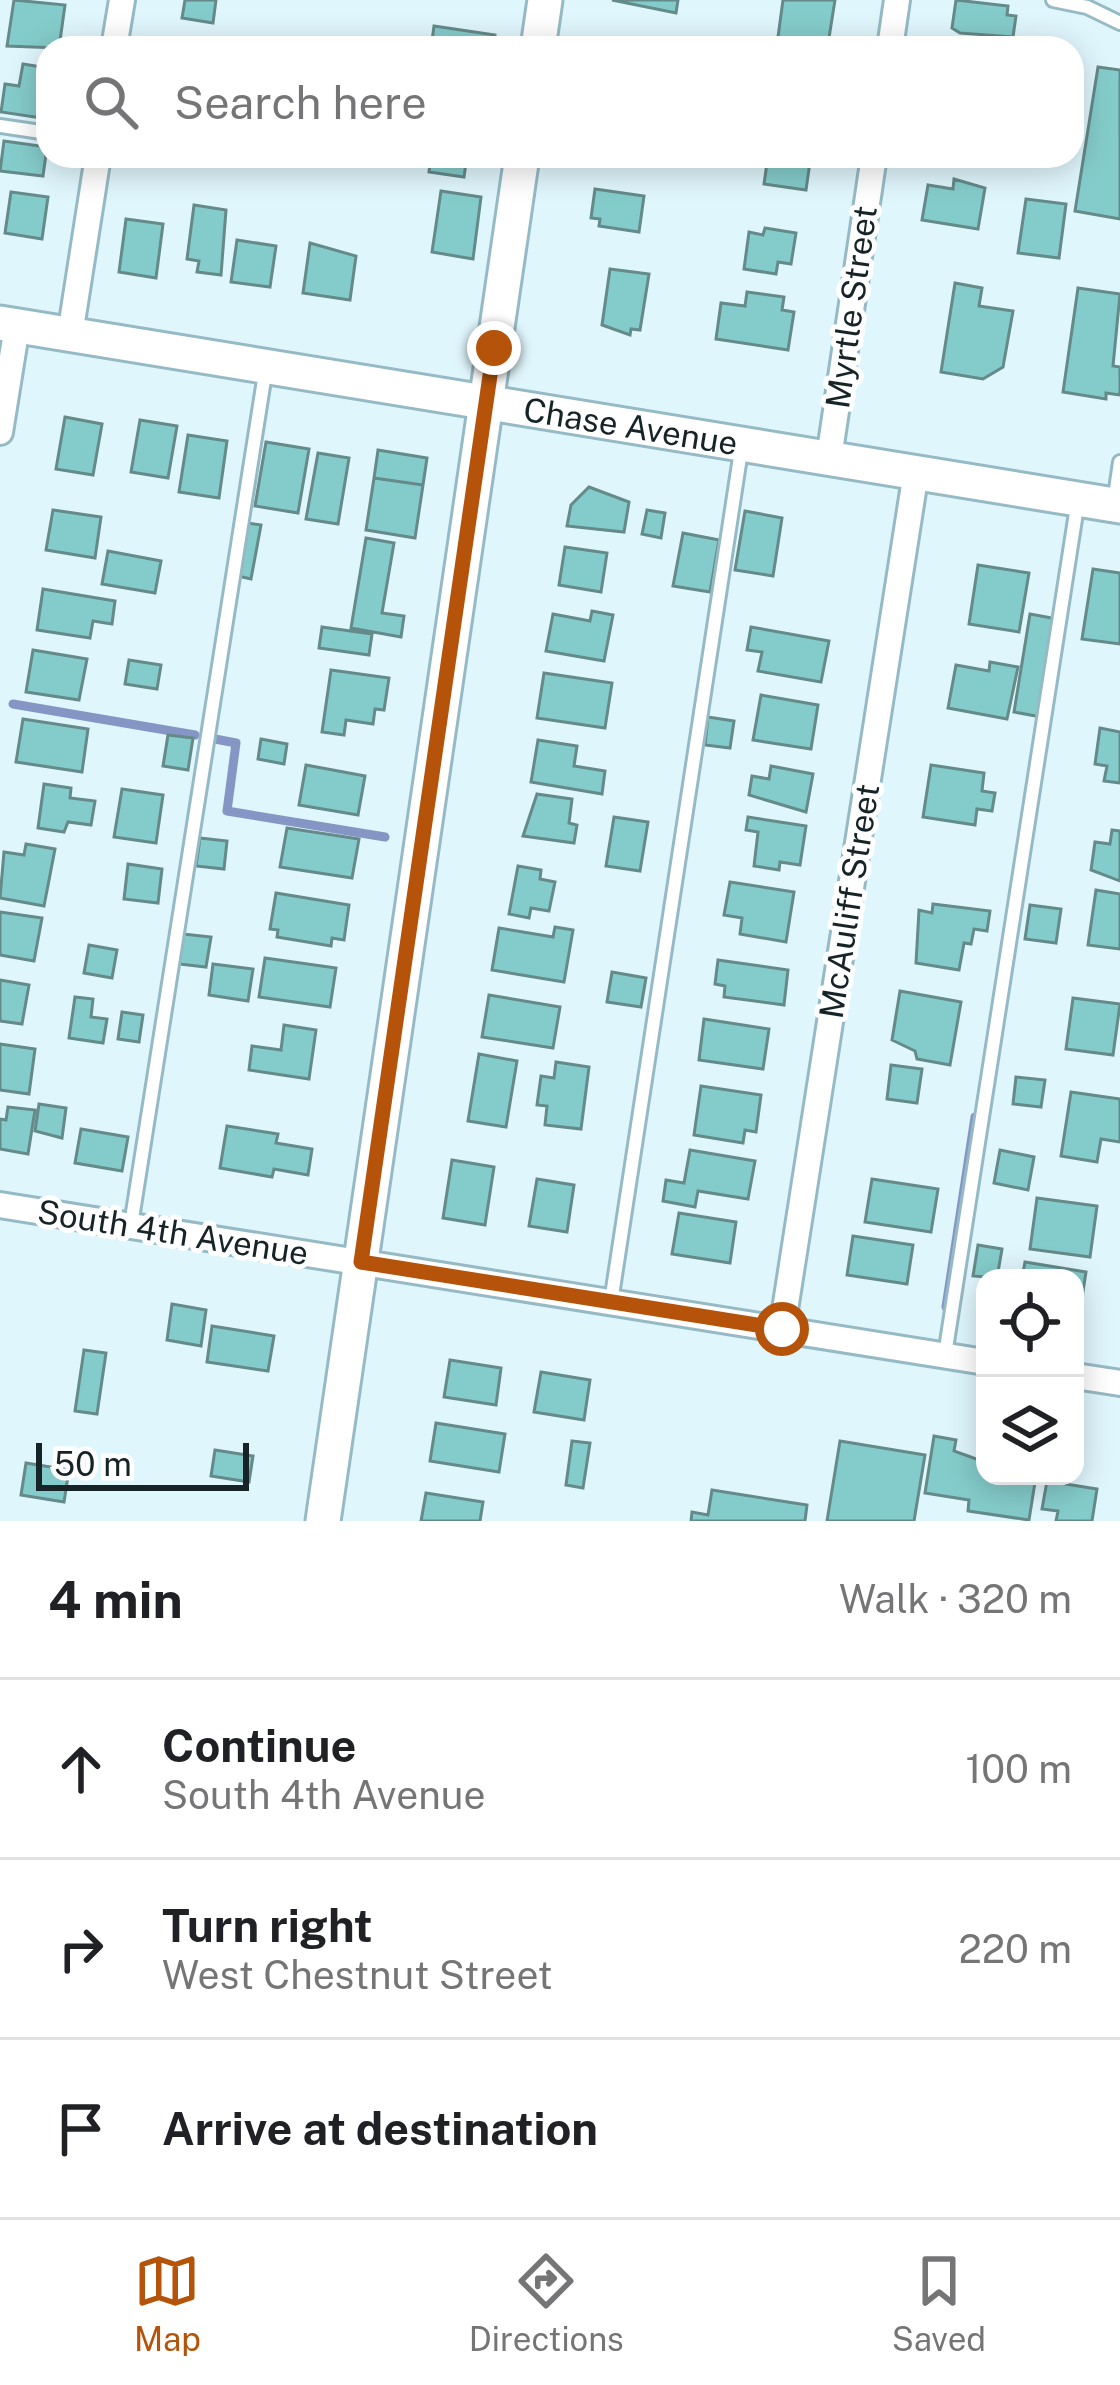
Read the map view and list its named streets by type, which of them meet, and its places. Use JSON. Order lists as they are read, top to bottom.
{
  "streets": {
    "main road": ["Chase Avenue"],
    "street": ["Myrtle Street", "McAuliff Street", "South 4th Avenue"]
  },
  "crossings": [
    ["Myrtle Street", "Chase Avenue"],
    ["Chase Avenue", "McAuliff Street"],
    ["McAuliff Street", "South 4th Avenue"]
  ],
  "scale_bar": "50 m",
  "page": {
    "search": "Search here",
    "scale": "50 m",
    "heading": ["4 min", "Walk · 320 m"],
    "list": [
      ["Continue", "South 4th Avenue", "100 m"],
      ["Turn right", "West Chestnut Street", "220 m"],
      "Arrive at destination"
    ],
    "nav": ["Map", "Directions", "Saved"]
  }
}
